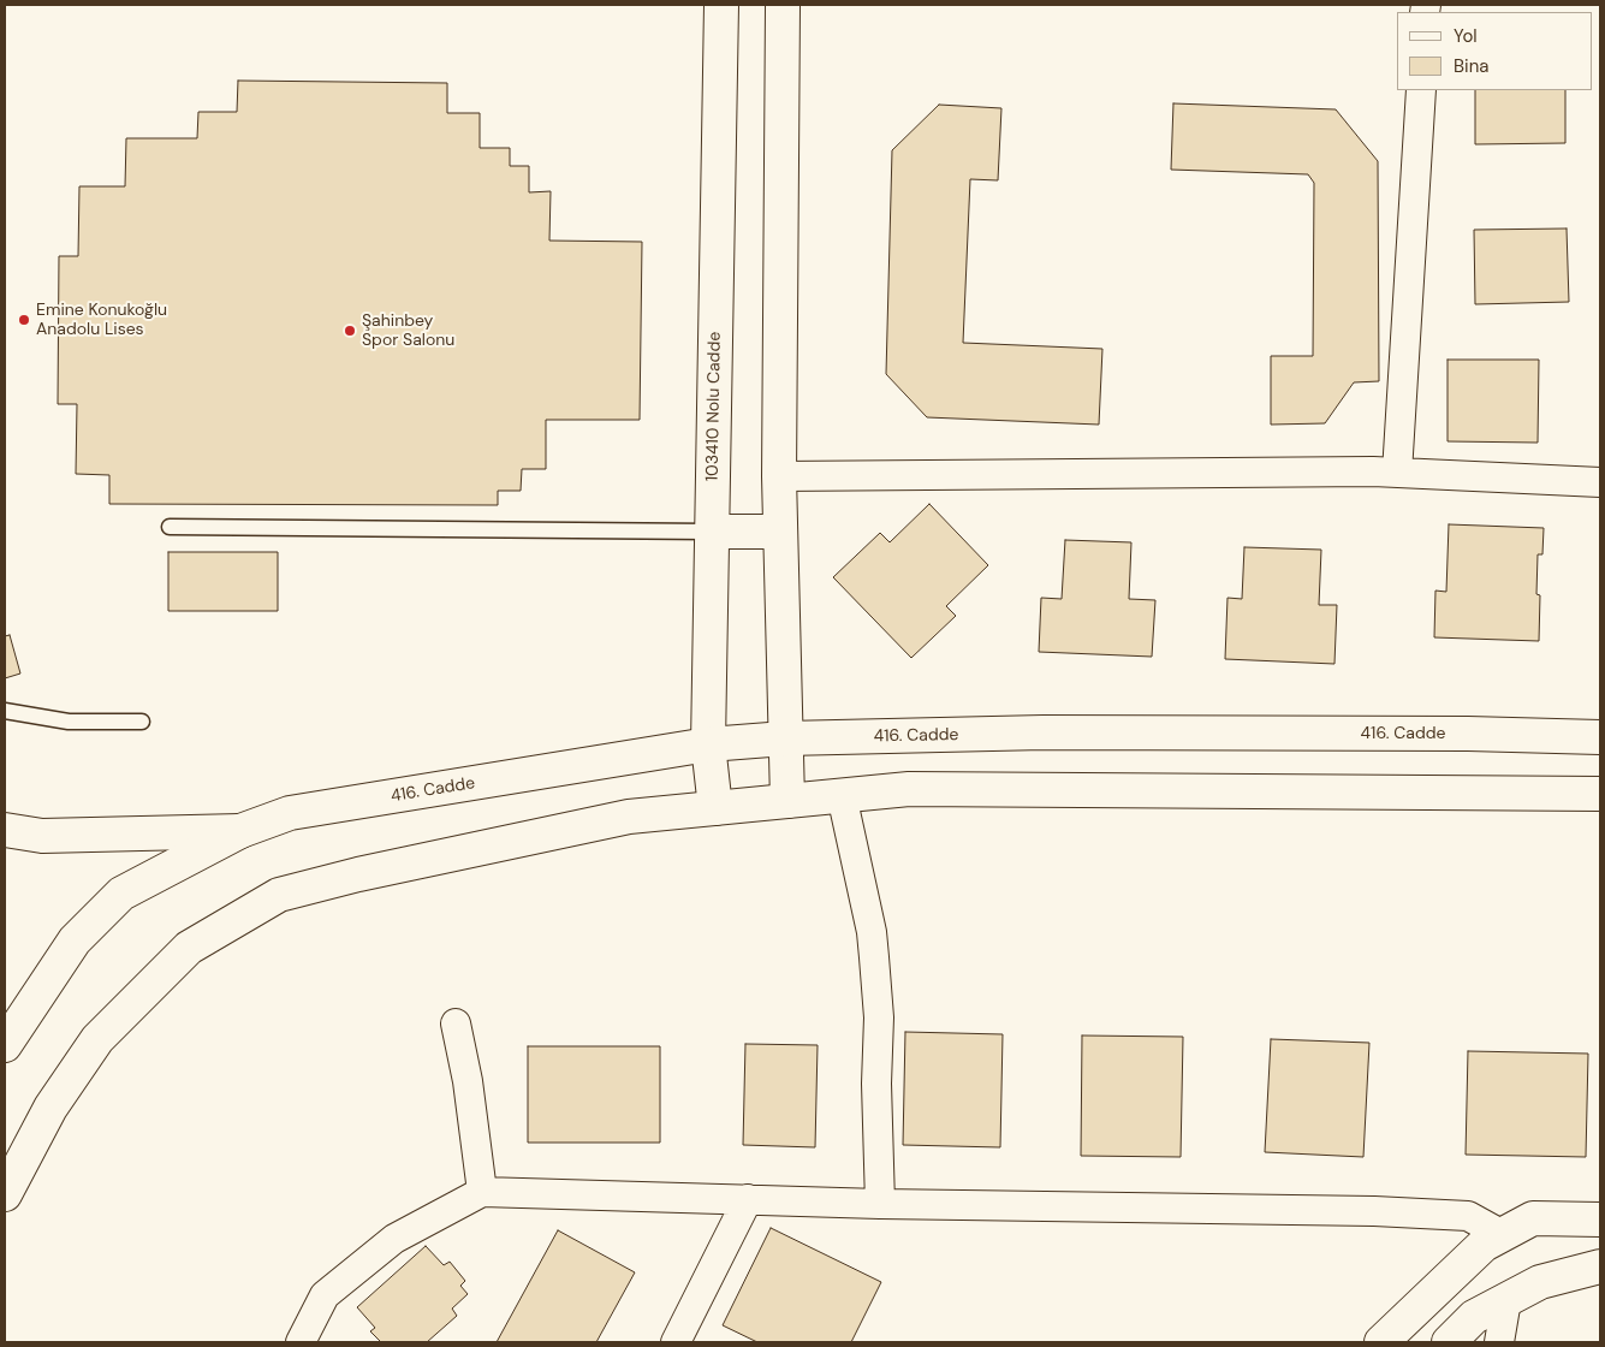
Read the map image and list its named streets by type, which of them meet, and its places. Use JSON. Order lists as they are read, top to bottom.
{
  "streets": {
    "main road": ["103410 Nolu Cadde", "416. Cadde"]
  },
  "crossings": [
    ["103410 Nolu Cadde", "416. Cadde"]
  ],
  "places": ["Emine Konukoğlu Anadolu Lises", "Şahinbey Spor Salonu"],
  "legend": ["Yol", "Bina"]
}
